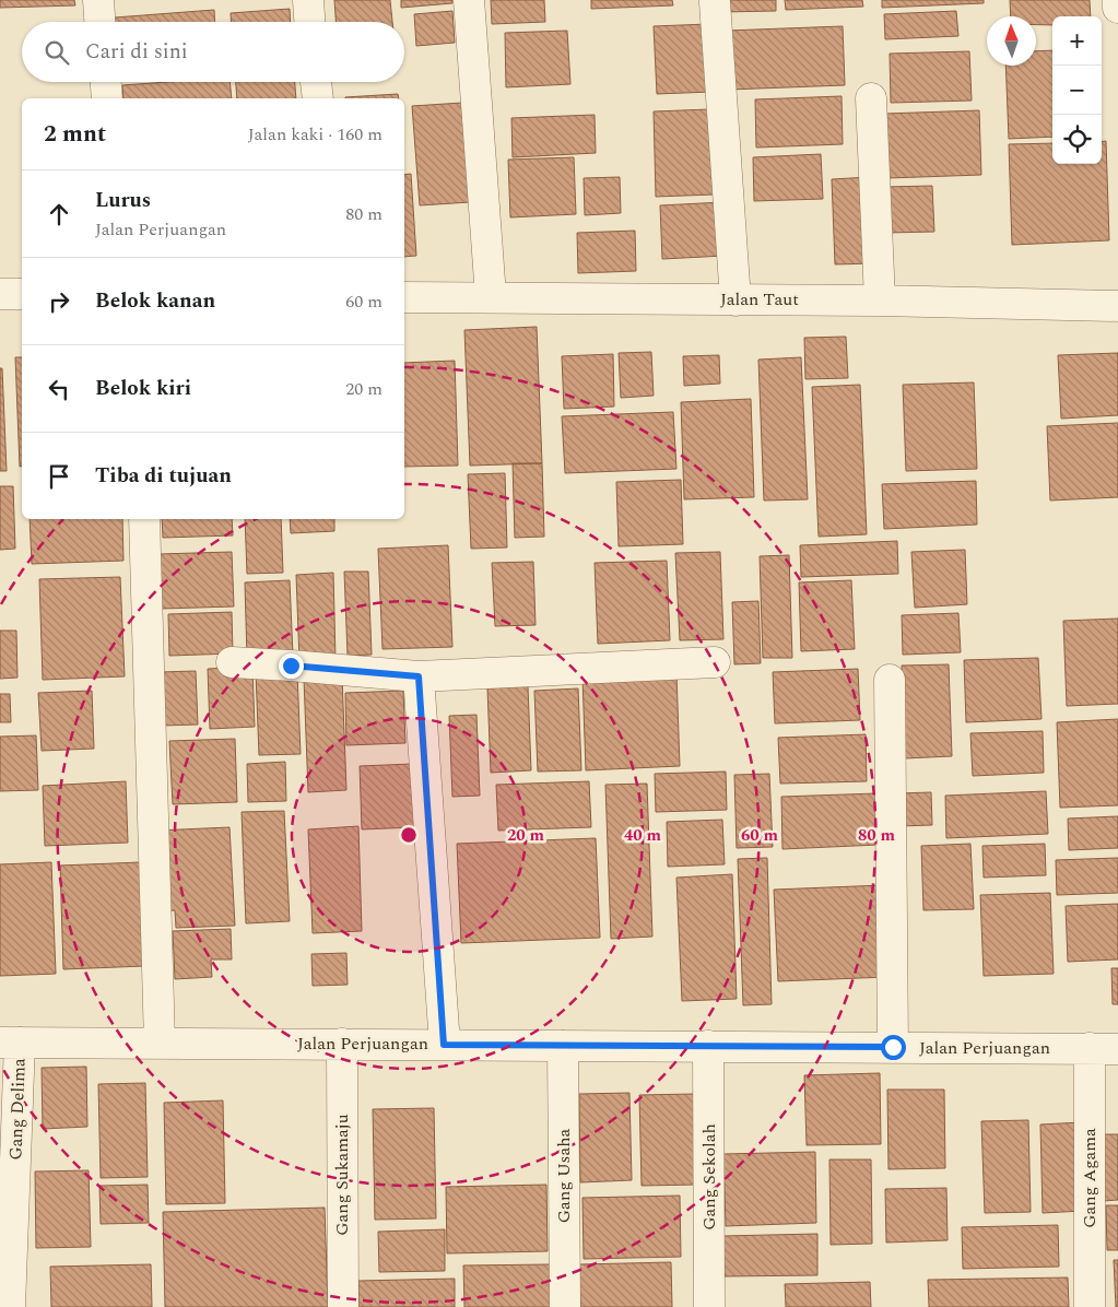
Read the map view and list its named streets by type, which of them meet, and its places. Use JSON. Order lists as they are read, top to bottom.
{
  "streets": {
    "street": [
      "Jalan Taut",
      "Jalan Perjuangan",
      "Gang Delima",
      "Gang Sukamaju",
      "Gang Usaha",
      "Gang Sekolah",
      "Gang Agama"
    ]
  },
  "crossings": [
    ["Jalan Perjuangan", "Gang Delima"],
    ["Jalan Perjuangan", "Gang Sukamaju"],
    ["Jalan Perjuangan", "Gang Usaha"],
    ["Jalan Perjuangan", "Gang Sekolah"],
    ["Jalan Perjuangan", "Gang Agama"]
  ],
  "north": "top",
  "page": {
    "map_buttons": ["+", "−"],
    "search": "Cari di sini",
    "heading": ["2 mnt", "Jalan kaki · 160 m"],
    "list": [
      ["Lurus", "Jalan Perjuangan", "80 m"],
      ["Belok kanan", "60 m"],
      ["Belok kiri", "20 m"],
      "Tiba di tujuan"
    ]
  },
  "rings": [
    "20 m",
    "40 m",
    "60 m",
    "80 m"
  ]
}
